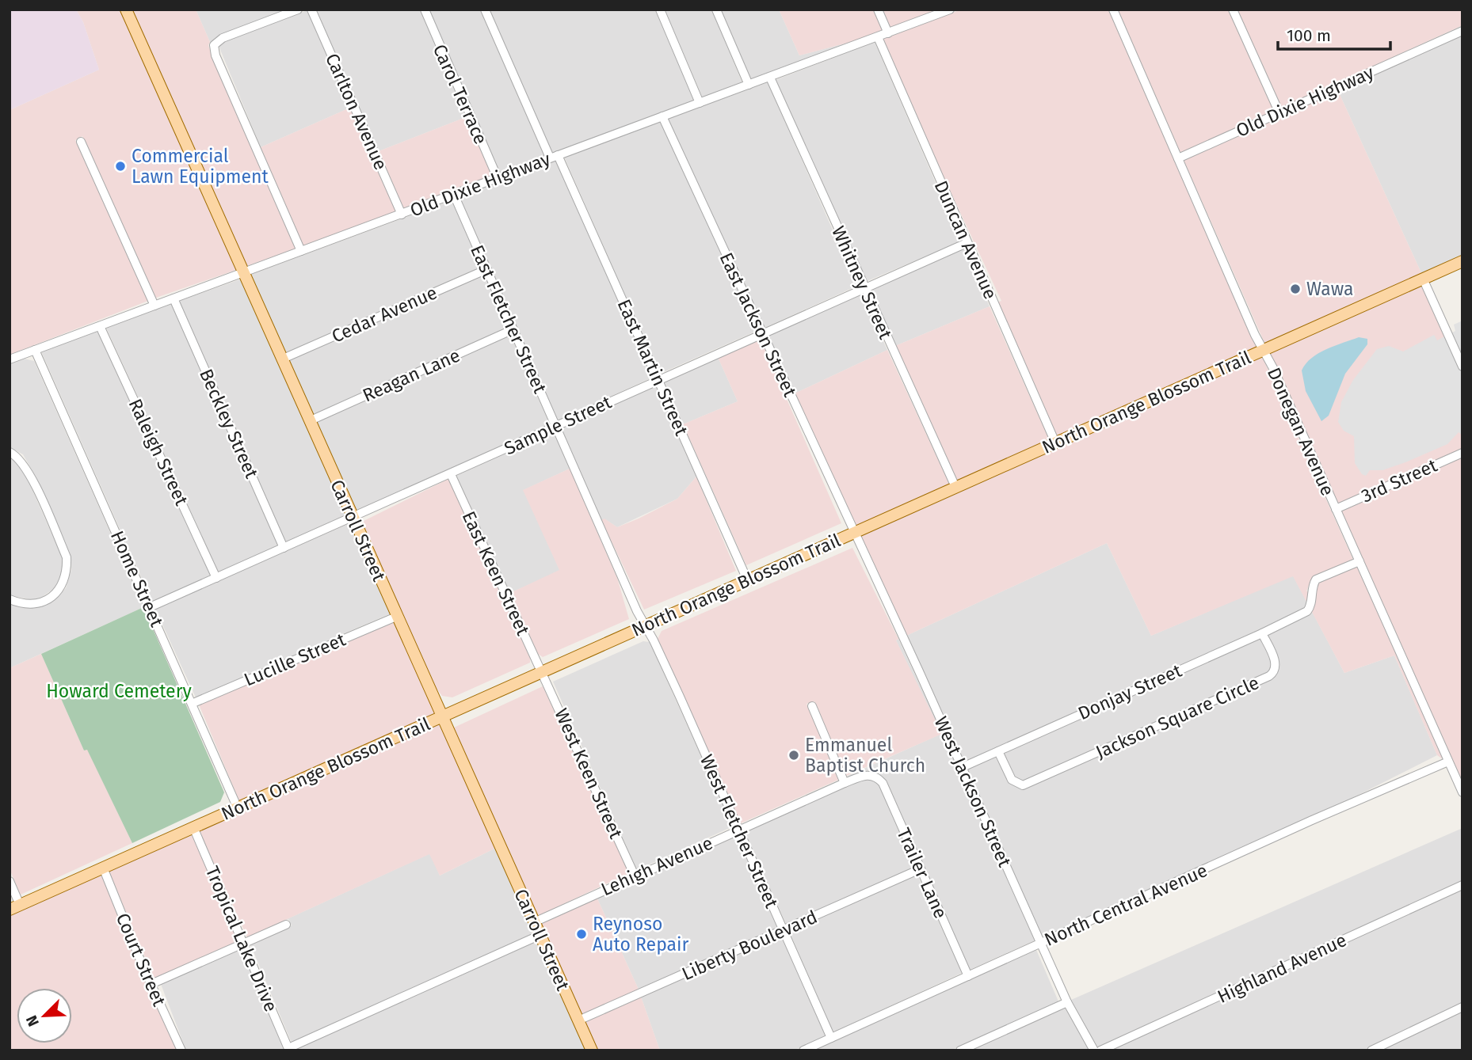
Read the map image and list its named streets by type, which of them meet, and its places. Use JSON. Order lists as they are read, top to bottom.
{
  "streets": {
    "main road": ["North Orange Blossom Trail", "Carroll Street"],
    "street": [
      "Carol Terrace",
      "Old Dixie Highway",
      "Carlton Avenue",
      "Duncan Avenue",
      "Whitney Street",
      "Cedar Avenue",
      "East Fletcher Street",
      "East Jackson Street",
      "East Martin Street",
      "Reagan Lane",
      "Beckley Street",
      "Sample Street",
      "Donegan Avenue",
      "Raleigh Street",
      "3rd Street",
      "East Keen Street",
      "Home Street",
      "Lucille Street",
      "Donjay Street",
      "Jackson Square Circle",
      "West Keen Street",
      "West Jackson Street",
      "West Fletcher Street",
      "Lehigh Avenue",
      "Trailer Lane",
      "North Central Avenue",
      "Tropical Lake Drive",
      "Liberty Boulevard",
      "Court Street",
      "Highland Avenue"
    ]
  },
  "crossings": [
    ["Carol Terrace", "Old Dixie Highway"],
    ["Old Dixie Highway", "Carlton Avenue"],
    ["Old Dixie Highway", "Duncan Avenue"],
    ["Old Dixie Highway", "Whitney Street"],
    ["Old Dixie Highway", "East Fletcher Street"],
    ["Old Dixie Highway", "East Jackson Street"],
    ["Old Dixie Highway", "East Martin Street"],
    ["Old Dixie Highway", "Beckley Street"],
    ["Old Dixie Highway", "Donegan Avenue"],
    ["Old Dixie Highway", "Raleigh Street"],
    ["Old Dixie Highway", "Carroll Street"],
    ["Old Dixie Highway", "Home Street"],
    ["Duncan Avenue", "North Orange Blossom Trail"],
    ["Duncan Avenue", "Sample Street"],
    ["Whitney Street", "North Orange Blossom Trail"],
    ["Whitney Street", "Sample Street"],
    ["Cedar Avenue", "East Fletcher Street"],
    ["Cedar Avenue", "Carroll Street"],
    ["East Fletcher Street", "Reagan Lane"],
    ["East Fletcher Street", "North Orange Blossom Trail"],
    ["East Fletcher Street", "Sample Street"],
    ["East Fletcher Street", "West Fletcher Street"],
    ["East Jackson Street", "North Orange Blossom Trail"],
    ["East Jackson Street", "Sample Street"],
    ["East Jackson Street", "West Jackson Street"],
    ["East Martin Street", "North Orange Blossom Trail"],
    ["East Martin Street", "Sample Street"],
    ["Reagan Lane", "Carroll Street"],
    ["North Orange Blossom Trail", "Donegan Avenue"],
    ["North Orange Blossom Trail", "Carroll Street"],
    ["North Orange Blossom Trail", "East Keen Street"],
    ["North Orange Blossom Trail", "Home Street"],
    ["North Orange Blossom Trail", "West Keen Street"],
    ["North Orange Blossom Trail", "West Jackson Street"],
    ["North Orange Blossom Trail", "West Fletcher Street"],
    ["North Orange Blossom Trail", "Tropical Lake Drive"],
    ["North Orange Blossom Trail", "Court Street"],
    ["Beckley Street", "Sample Street"],
    ["Sample Street", "Raleigh Street"],
    ["Sample Street", "Carroll Street"],
    ["Sample Street", "East Keen Street"],
    ["Sample Street", "Home Street"],
    ["Donegan Avenue", "3rd Street"],
    ["Donegan Avenue", "North Central Avenue"],
    ["Carroll Street", "Lucille Street"],
    ["Carroll Street", "Lehigh Avenue"],
    ["Carroll Street", "Liberty Boulevard"],
    ["East Keen Street", "West Keen Street"],
    ["Home Street", "Lucille Street"],
    ["Donjay Street", "Jackson Square Circle"],
    ["Donjay Street", "West Jackson Street"],
    ["West Keen Street", "Lehigh Avenue"],
    ["West Jackson Street", "North Central Avenue"],
    ["West Fletcher Street", "Lehigh Avenue"],
    ["West Fletcher Street", "North Central Avenue"],
    ["West Fletcher Street", "Liberty Boulevard"],
    ["Lehigh Avenue", "Trailer Lane"],
    ["Trailer Lane", "North Central Avenue"],
    ["Trailer Lane", "Liberty Boulevard"]
  ],
  "parks": ["Howard Cemetery"],
  "places": [
    "Commercial Lawn Equipment",
    "Wawa",
    "Emmanuel Baptist Church",
    "Reynoso Auto Repair"
  ],
  "scale_bar": "100 m",
  "north": "bottom left"
}
